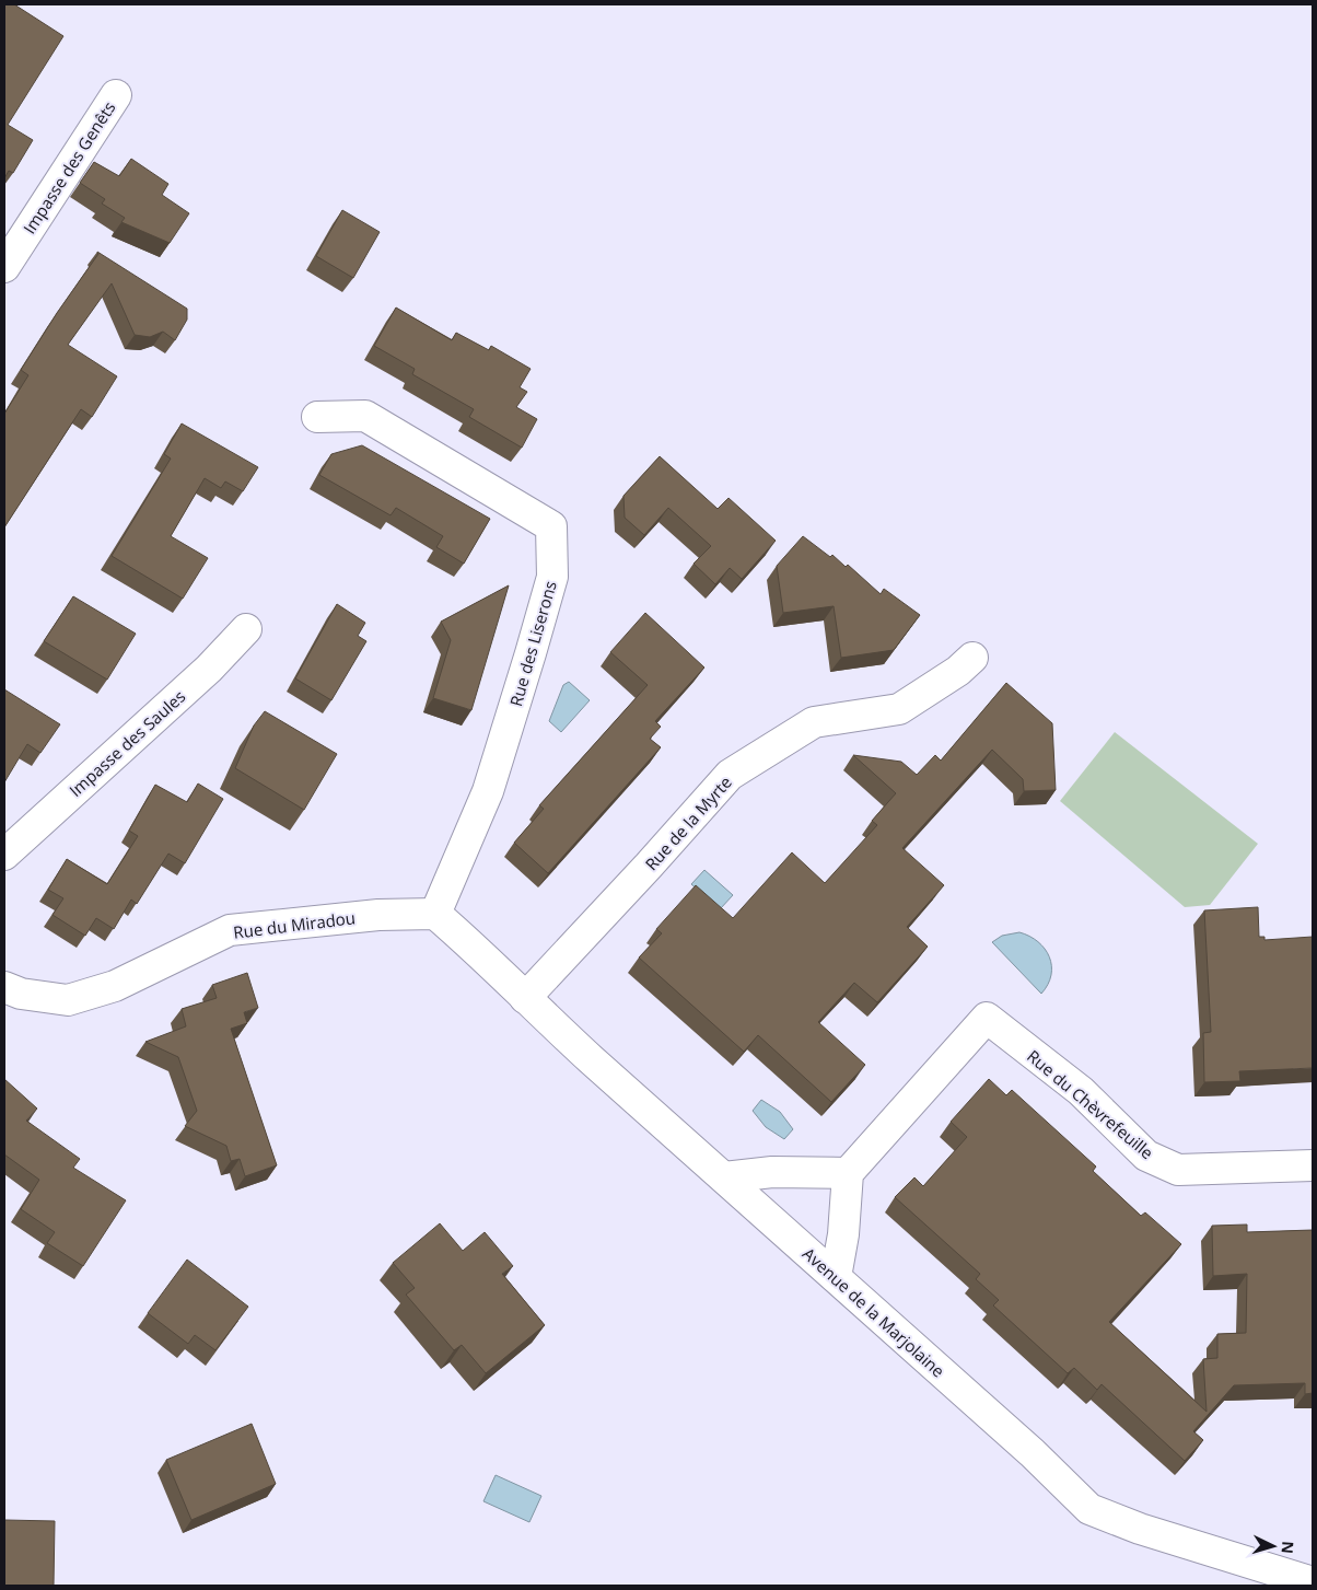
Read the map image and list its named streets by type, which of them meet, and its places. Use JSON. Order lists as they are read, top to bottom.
{
  "streets": {
    "street": [
      "Impasse des Genêts",
      "Rue des Liserons",
      "Impasse des Saules",
      "Rue de la Myrte",
      "Rue du Miradou",
      "Rue du Chèvrefeuille",
      "Avenue de la Marjolaine"
    ]
  },
  "crossings": [
    ["Rue des Liserons", "Rue du Miradou"],
    ["Rue des Liserons", "Avenue de la Marjolaine"],
    ["Rue de la Myrte", "Avenue de la Marjolaine"],
    ["Rue du Miradou", "Avenue de la Marjolaine"]
  ],
  "north": "right"
}
